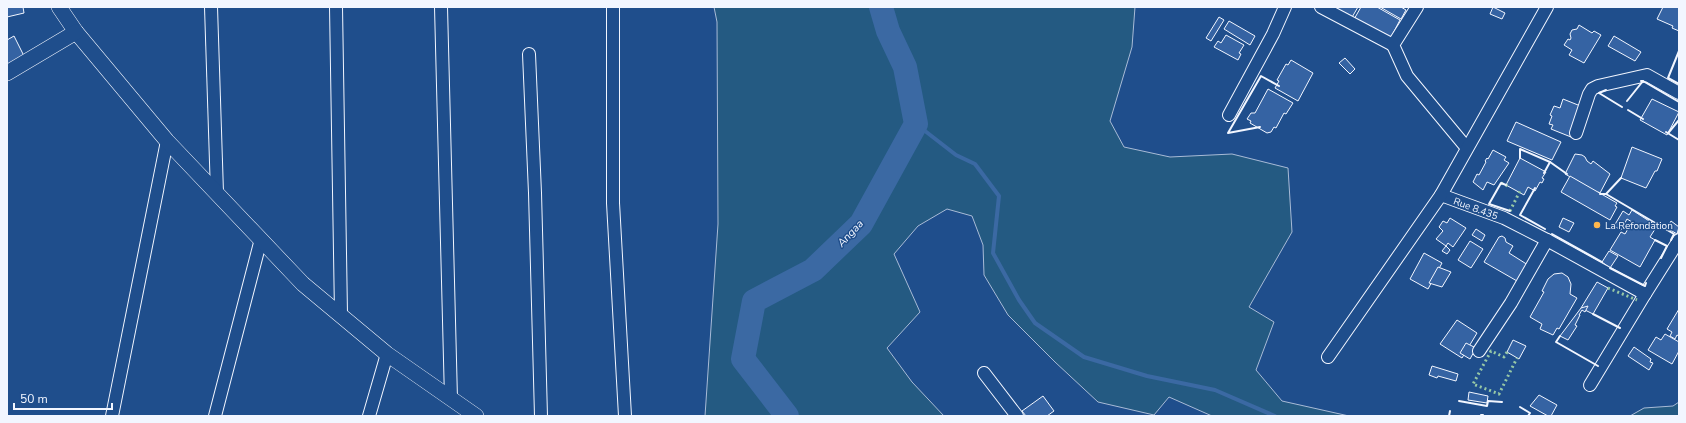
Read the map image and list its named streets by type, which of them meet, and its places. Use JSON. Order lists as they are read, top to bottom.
{
  "streets": {
    "street": ["Rue 8.435"]
  },
  "water": ["Angaa"],
  "places": ["La Refondation"],
  "scale_bar": "50 m"
}
